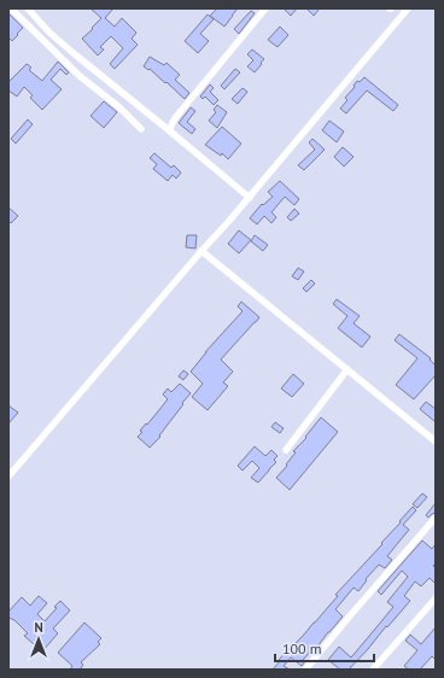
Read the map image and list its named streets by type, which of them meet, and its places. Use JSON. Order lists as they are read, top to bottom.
{
  "scale_bar": "100 m",
  "north": "top"
}
